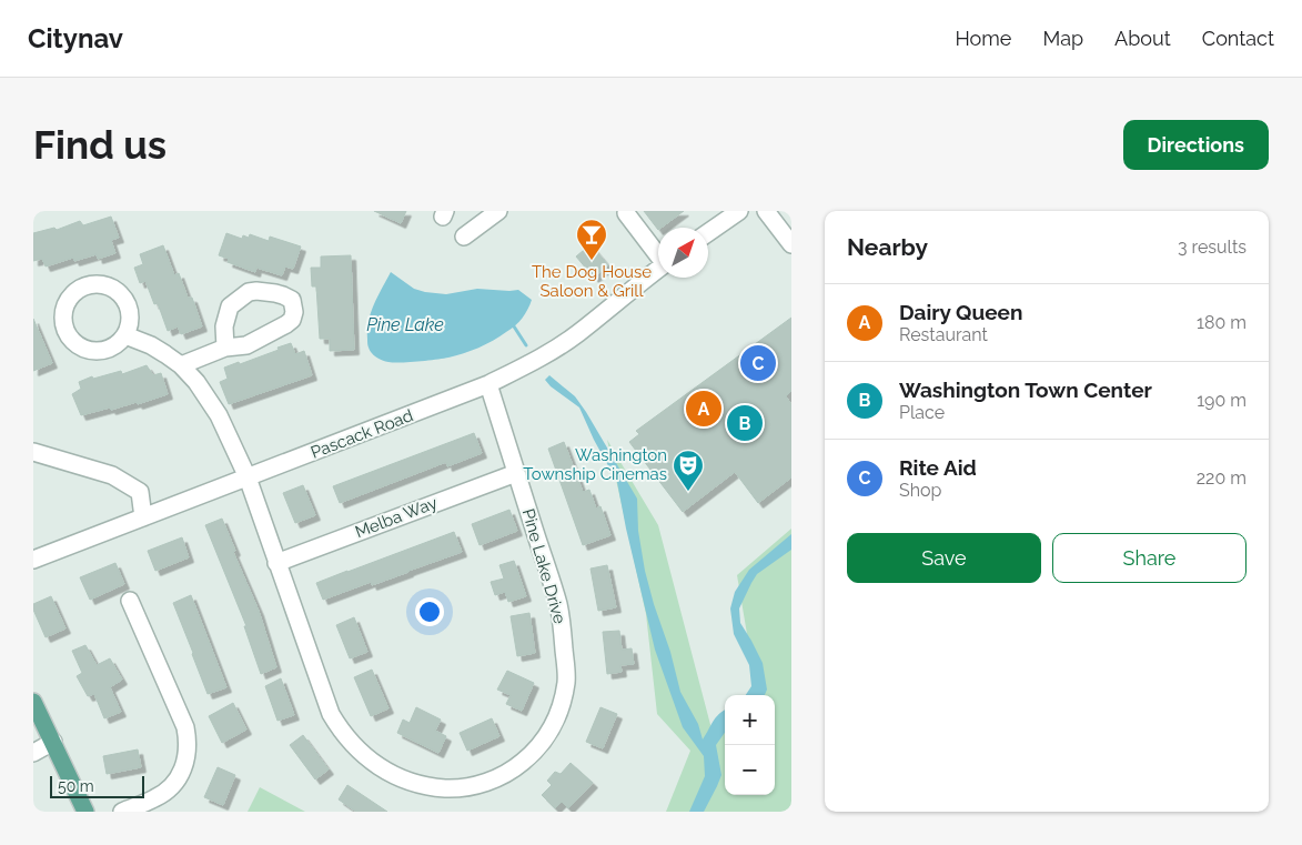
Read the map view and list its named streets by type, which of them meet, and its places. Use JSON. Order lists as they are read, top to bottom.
{
  "streets": {
    "street": ["Pascack Road", "Melba Way", "Pine Lake Drive"]
  },
  "crossings": [
    ["Pascack Road", "Pine Lake Drive"],
    ["Melba Way", "Pine Lake Drive"]
  ],
  "water": ["Pine Lake"],
  "places": {
    "bar": ["The Dog House Saloon & Grill"],
    "theatre": ["Washington Township Cinemas"]
  },
  "scale_bar": "50 m",
  "north": "top right",
  "page": {
    "header": "Citynav",
    "nav": [
      "Home",
      "Map",
      "About",
      "Contact"
    ],
    "buttons": [
      "Directions",
      ["Save", "Share"]
    ],
    "title": "Find us",
    "heading": ["Nearby", "3 results"],
    "list": [
      {
        "mark": "A",
        "name": "Dairy Queen",
        "note": "Restaurant",
        "value": "180 m"
      },
      {
        "mark": "B",
        "name": "Washington Town Center",
        "note": "Place",
        "value": "190 m"
      },
      {
        "mark": "C",
        "name": "Rite Aid",
        "note": "Shop",
        "value": "220 m"
      }
    ],
    "pins": ["C", "A", "B"],
    "map_buttons": ["+", "−"],
    "scale": "50 m"
  }
}
